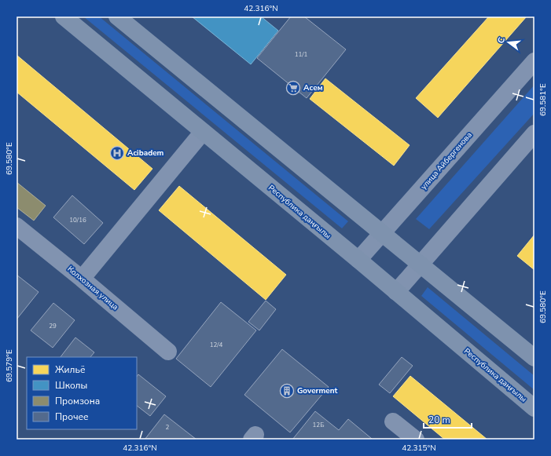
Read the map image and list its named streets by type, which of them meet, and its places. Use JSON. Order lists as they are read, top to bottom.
{
  "streets": {
    "main road": ["Республика даңғылы"],
    "street": ["улица Айбергенова", "Колхозная улица"]
  },
  "crossings": [
    ["улица Айбергенова", "Республика даңғылы"]
  ],
  "places": {
    "supermarket": ["Асем"],
    "hospital": ["Acibadem"],
    "building": ["Goverment"]
  },
  "house_numbers": [
    "11/1",
    "10/16",
    "29",
    "12/4",
    "12Б",
    "2"
  ],
  "legend": [
    "Жильё",
    "Школы",
    "Промзона",
    "Прочее"
  ],
  "scale_bar": "20 m",
  "north": "left",
  "coordinates": [
    "42.316°N",
    "69.581°E",
    "69.580°E",
    "69.579°E",
    "42.315°N"
  ]
}
